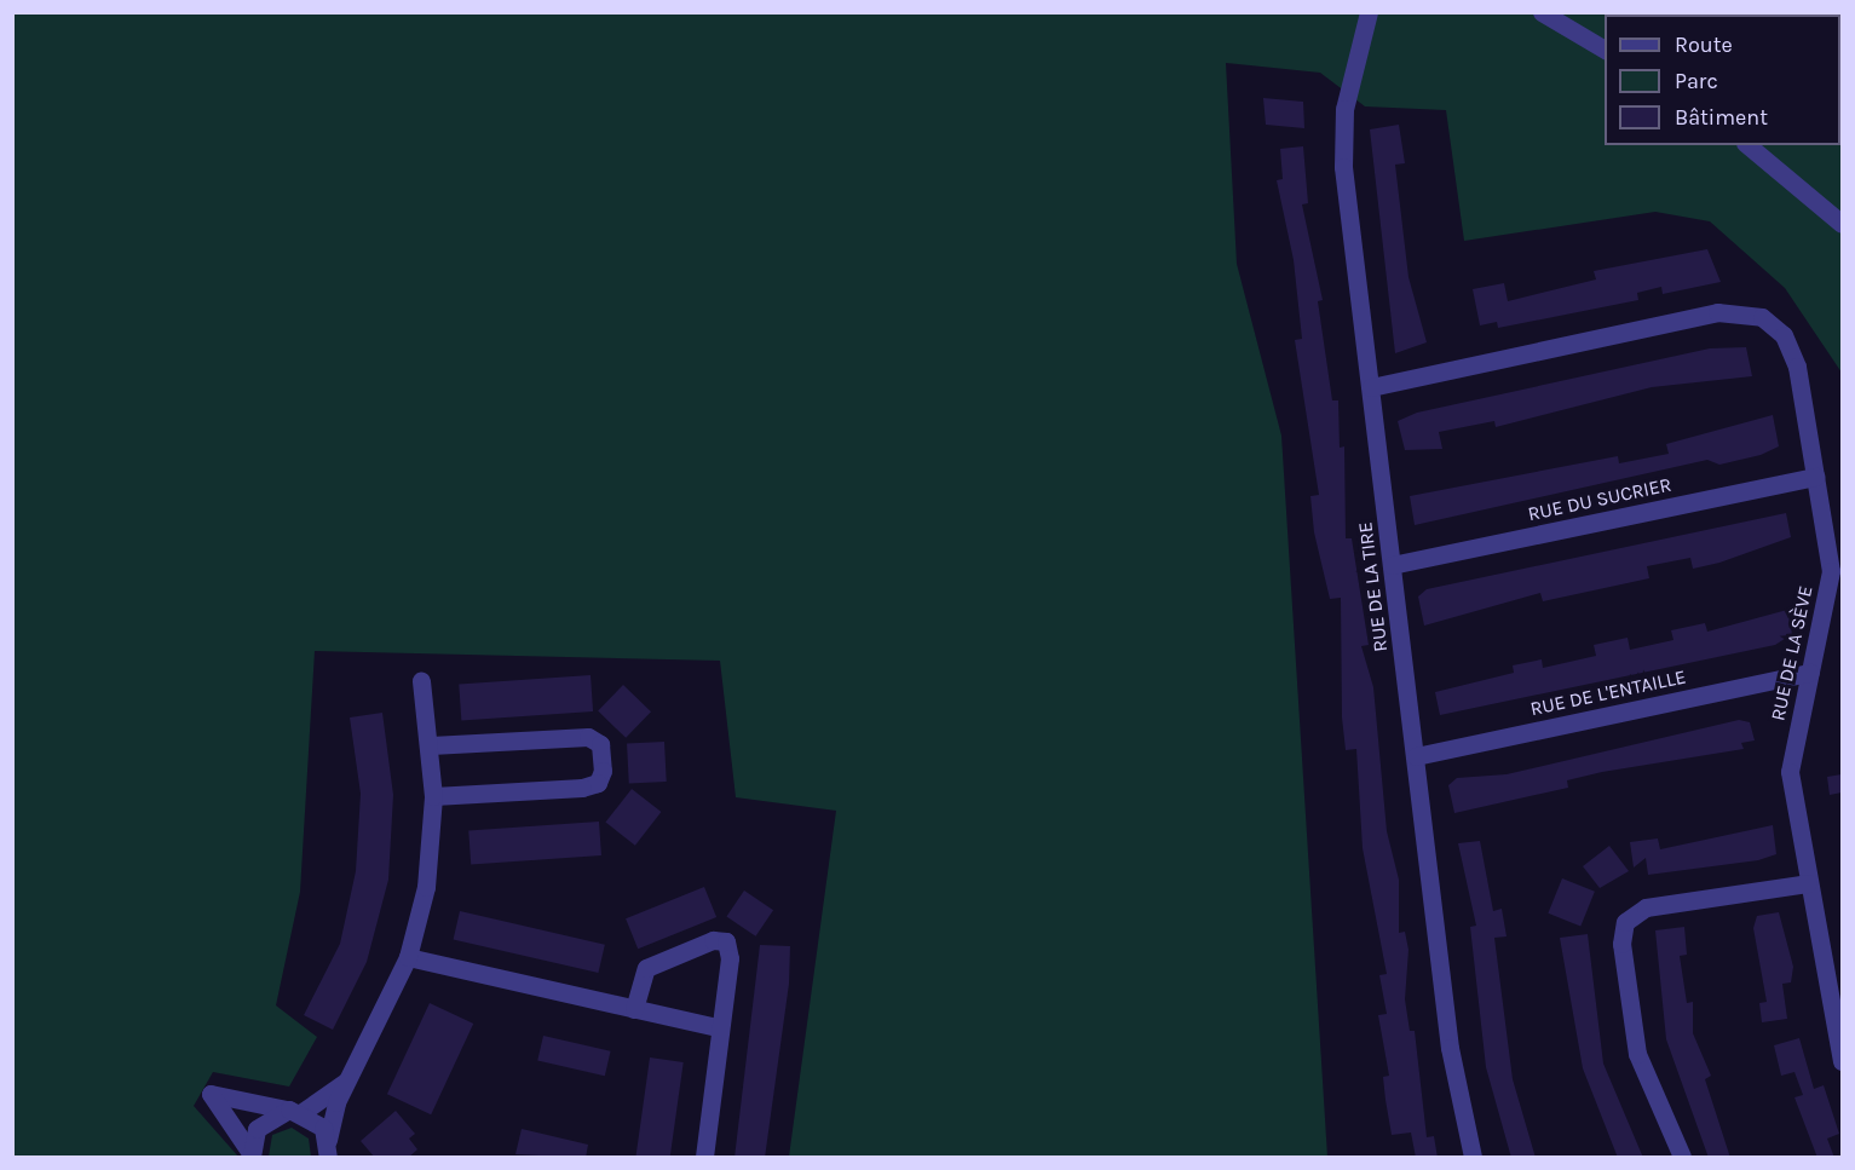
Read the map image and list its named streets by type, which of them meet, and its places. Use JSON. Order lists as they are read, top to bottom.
{
  "streets": {
    "street": [
      "RUE DU SUCRIER",
      "RUE DE LA TIRE",
      "RUE DE LA SÈVE",
      "RUE DE L'ENTAILLE"
    ]
  },
  "crossings": [
    ["RUE DU SUCRIER", "RUE DE LA TIRE"],
    ["RUE DU SUCRIER", "RUE DE LA SÈVE"],
    ["RUE DE LA TIRE", "RUE DE LA SÈVE"],
    ["RUE DE LA TIRE", "RUE DE L'ENTAILLE"],
    ["RUE DE LA SÈVE", "RUE DE L'ENTAILLE"]
  ],
  "legend": ["Route", "Parc", "Bâtiment"]
}
